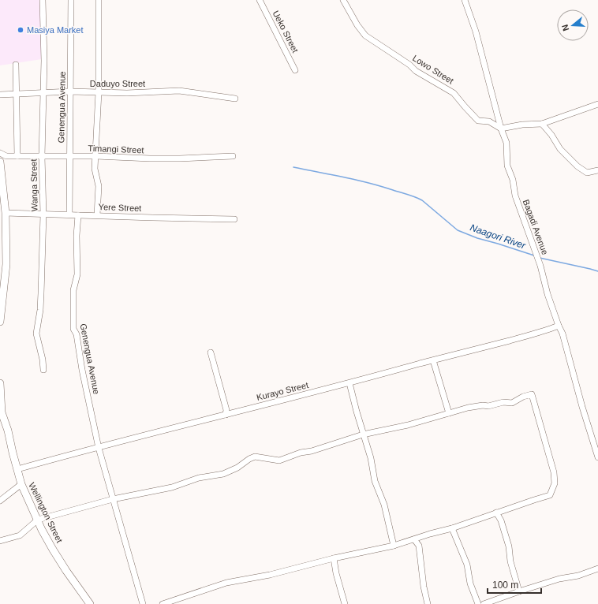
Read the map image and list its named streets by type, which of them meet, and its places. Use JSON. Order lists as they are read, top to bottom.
{
  "streets": {
    "main road": ["Wellington Street"],
    "street": [
      "Ueko Street",
      "Lowo Street",
      "Daduyo Street",
      "Genengua Avenue",
      "Timangi Street",
      "Wanga Street",
      "Yere Street",
      "Bagadi Avenue",
      "Kurayo Street"
    ]
  },
  "crossings": [
    ["Lowo Street", "Bagadi Avenue"],
    ["Daduyo Street", "Genengua Avenue"],
    ["Daduyo Street", "Wanga Street"],
    ["Genengua Avenue", "Timangi Street"],
    ["Genengua Avenue", "Yere Street"],
    ["Genengua Avenue", "Kurayo Street"],
    ["Timangi Street", "Wanga Street"],
    ["Wanga Street", "Yere Street"],
    ["Bagadi Avenue", "Kurayo Street"],
    ["Kurayo Street", "Wellington Street"]
  ],
  "water": ["Naagori River"],
  "places": ["Masiya Market"],
  "scale_bar": "100 m",
  "north": "left"
}
